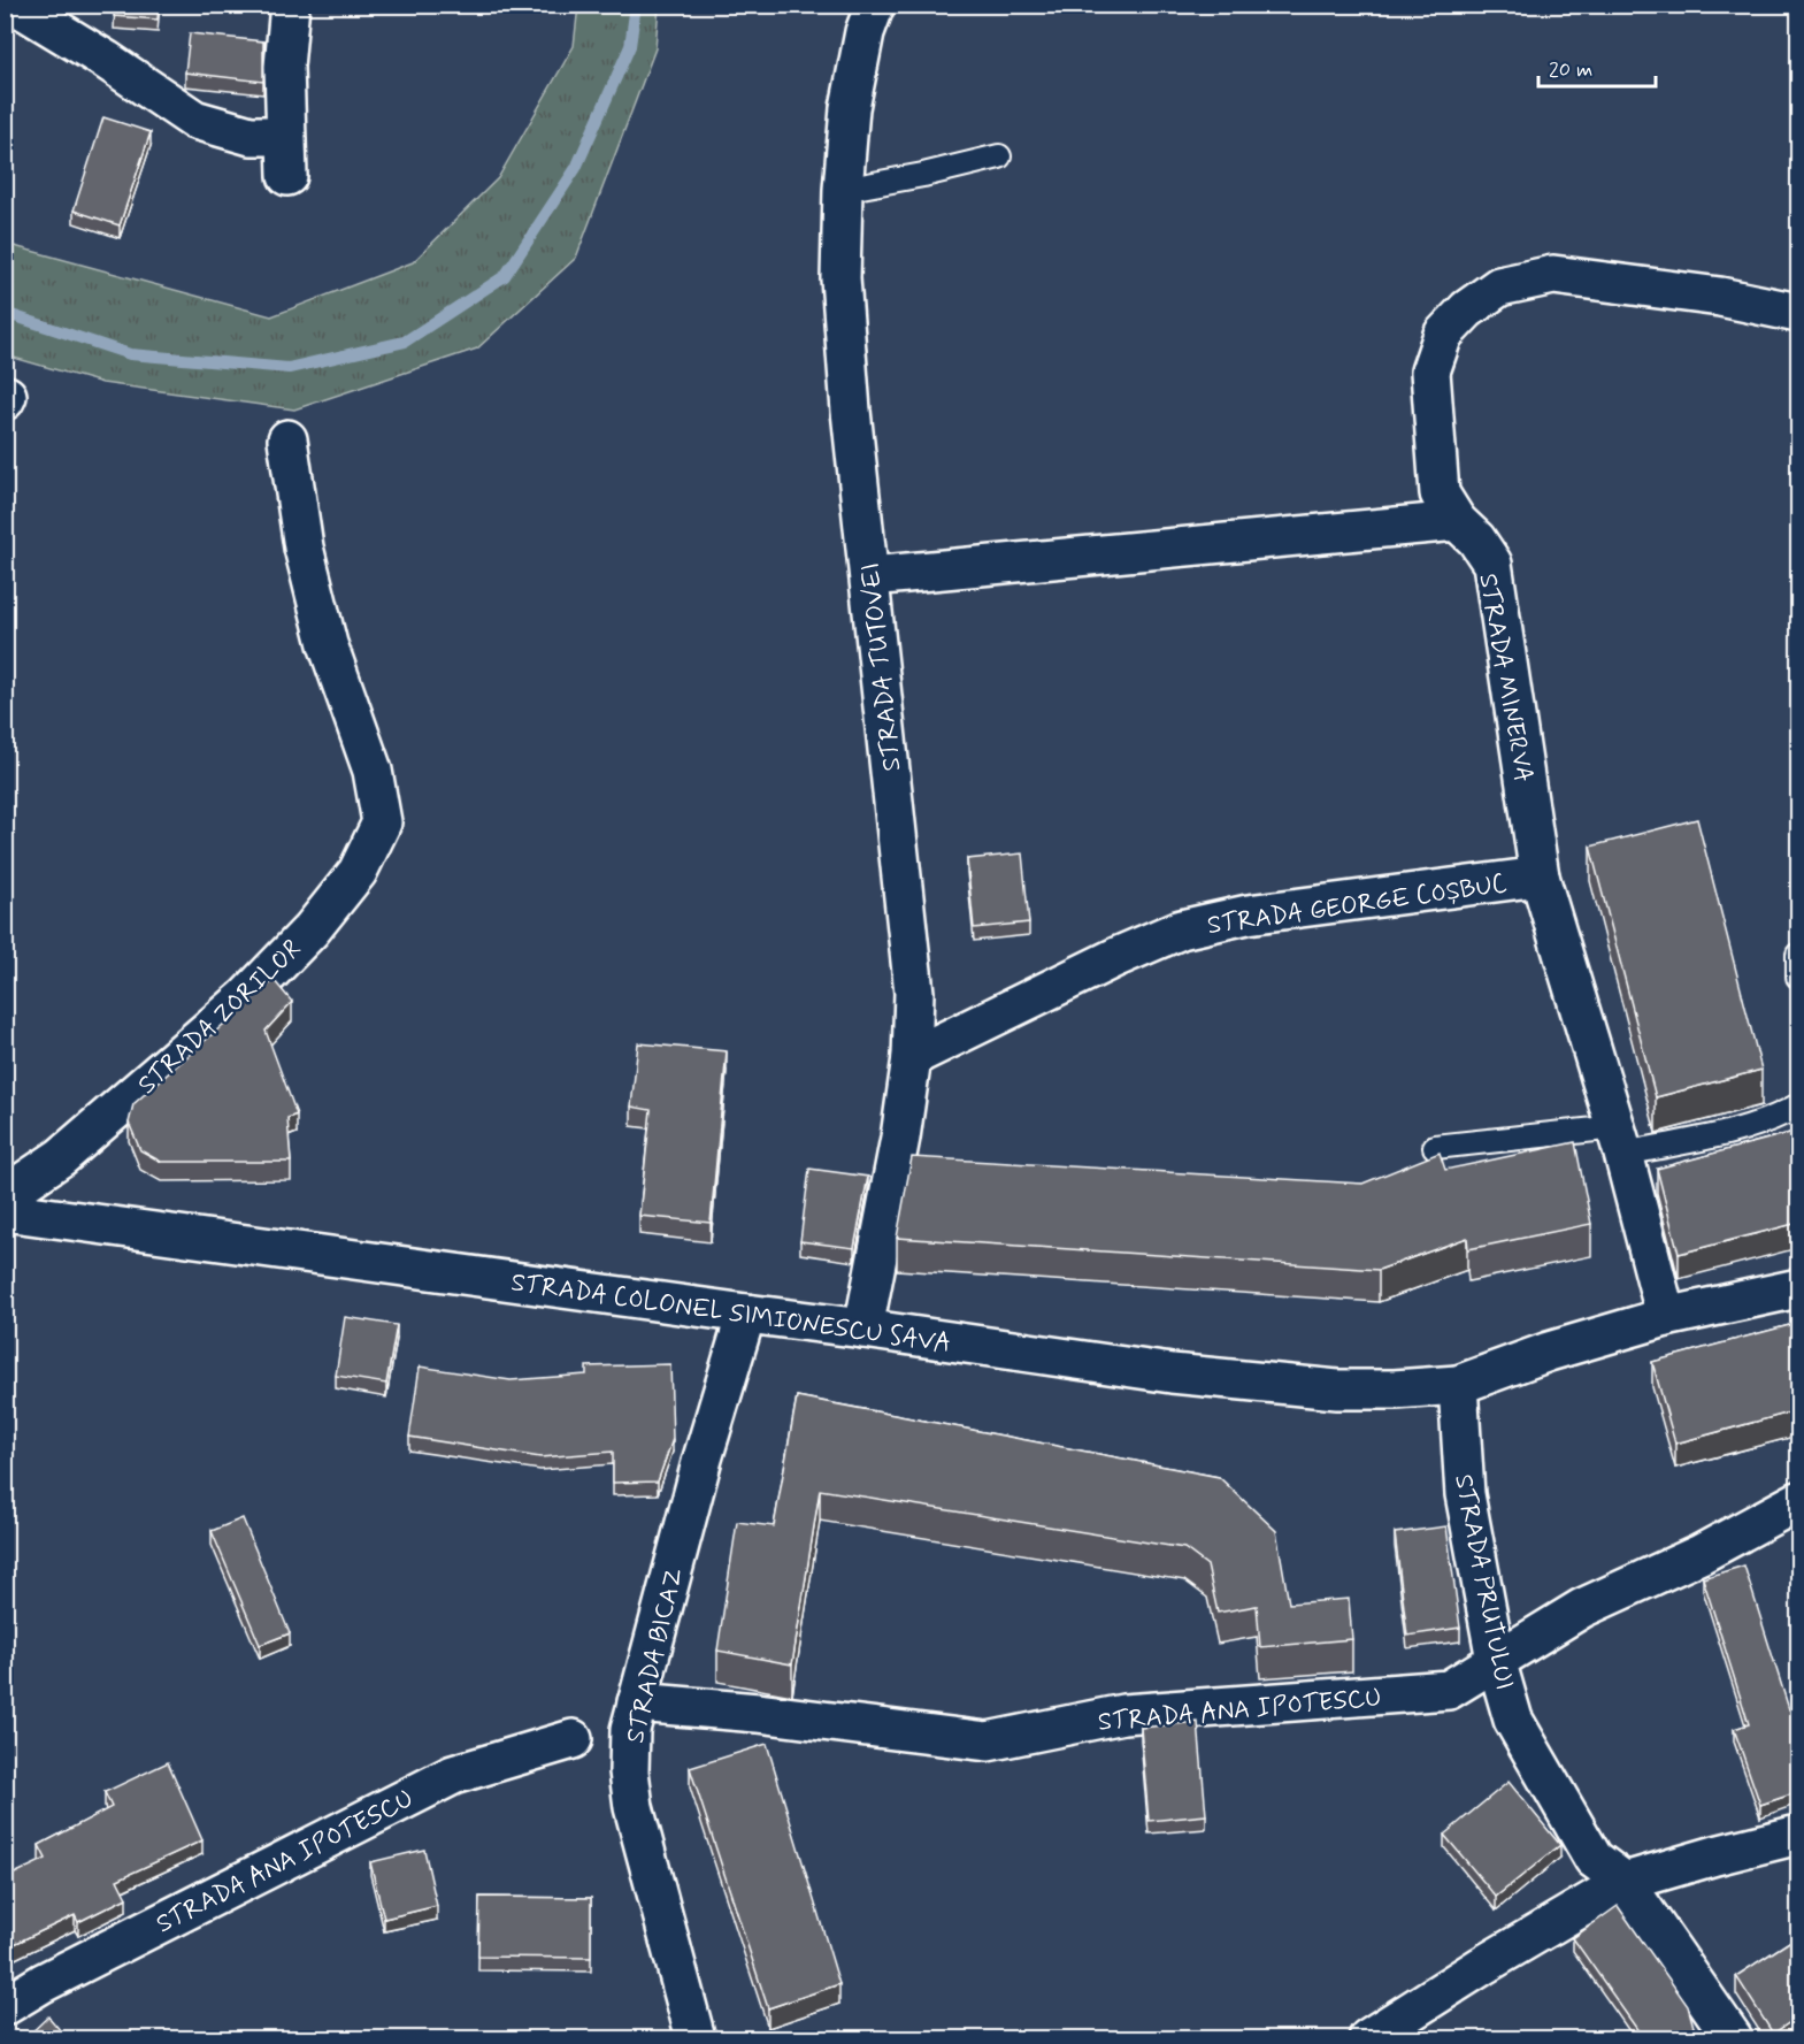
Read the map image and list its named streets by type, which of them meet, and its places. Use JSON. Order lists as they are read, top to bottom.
{
  "streets": {
    "street": [
      "STRADA TUTOVEI",
      "STRADA MINERVA",
      "STRADA GEORGE COȘBUC",
      "STRADA ZORILOR",
      "STRADA COLONEL SIMIONESCU SAVA",
      "STRADA PRUTULUI",
      "STRADA BICAZ",
      "STRADA ANA IPOTESCU"
    ]
  },
  "crossings": [
    ["STRADA TUTOVEI", "STRADA GEORGE COȘBUC"],
    ["STRADA TUTOVEI", "STRADA COLONEL SIMIONESCU SAVA"],
    ["STRADA MINERVA", "STRADA GEORGE COȘBUC"],
    ["STRADA MINERVA", "STRADA COLONEL SIMIONESCU SAVA"],
    ["STRADA COLONEL SIMIONESCU SAVA", "STRADA PRUTULUI"],
    ["STRADA COLONEL SIMIONESCU SAVA", "STRADA BICAZ"],
    ["STRADA PRUTULUI", "STRADA ANA IPOTESCU"],
    ["STRADA BICAZ", "STRADA ANA IPOTESCU"]
  ],
  "scale_bar": "20 m"
}
